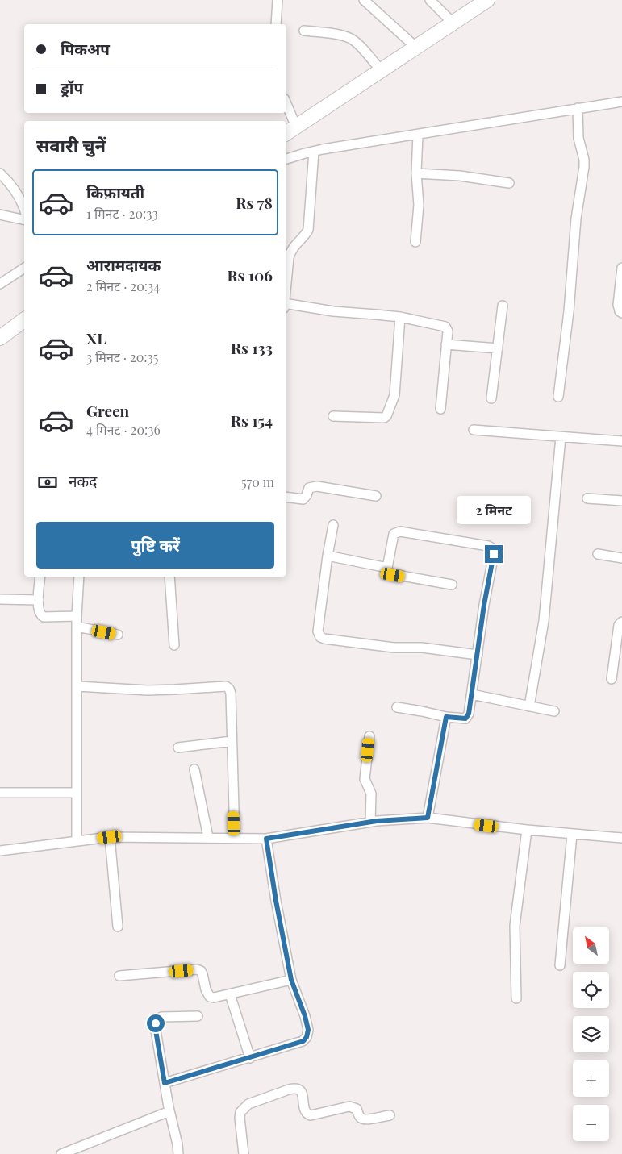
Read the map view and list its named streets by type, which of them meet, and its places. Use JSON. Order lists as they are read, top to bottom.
{
  "north": "top left",
  "page": {
    "banner": ["पिकअप", "ड्रॉप"],
    "heading": "सवारी चुनें",
    "list": [
      {
        "name": "किफ़ायती",
        "note": "1 मिनट · 20:33",
        "value": "Rs 78"
      },
      {
        "name": "आरामदायक",
        "note": "2 मिनट · 20:34",
        "value": "Rs 106"
      },
      {
        "name": "XL",
        "note": "3 मिनट · 20:35",
        "value": "Rs 133"
      },
      {
        "name": "Green",
        "note": "4 मिनट · 20:36",
        "value": "Rs 154"
      }
    ],
    "pay": ["नकद", "570 m"],
    "bubble": "2 मिनट",
    "buttons": "पुष्टि करें",
    "map_buttons": ["+", "−"]
  }
}
